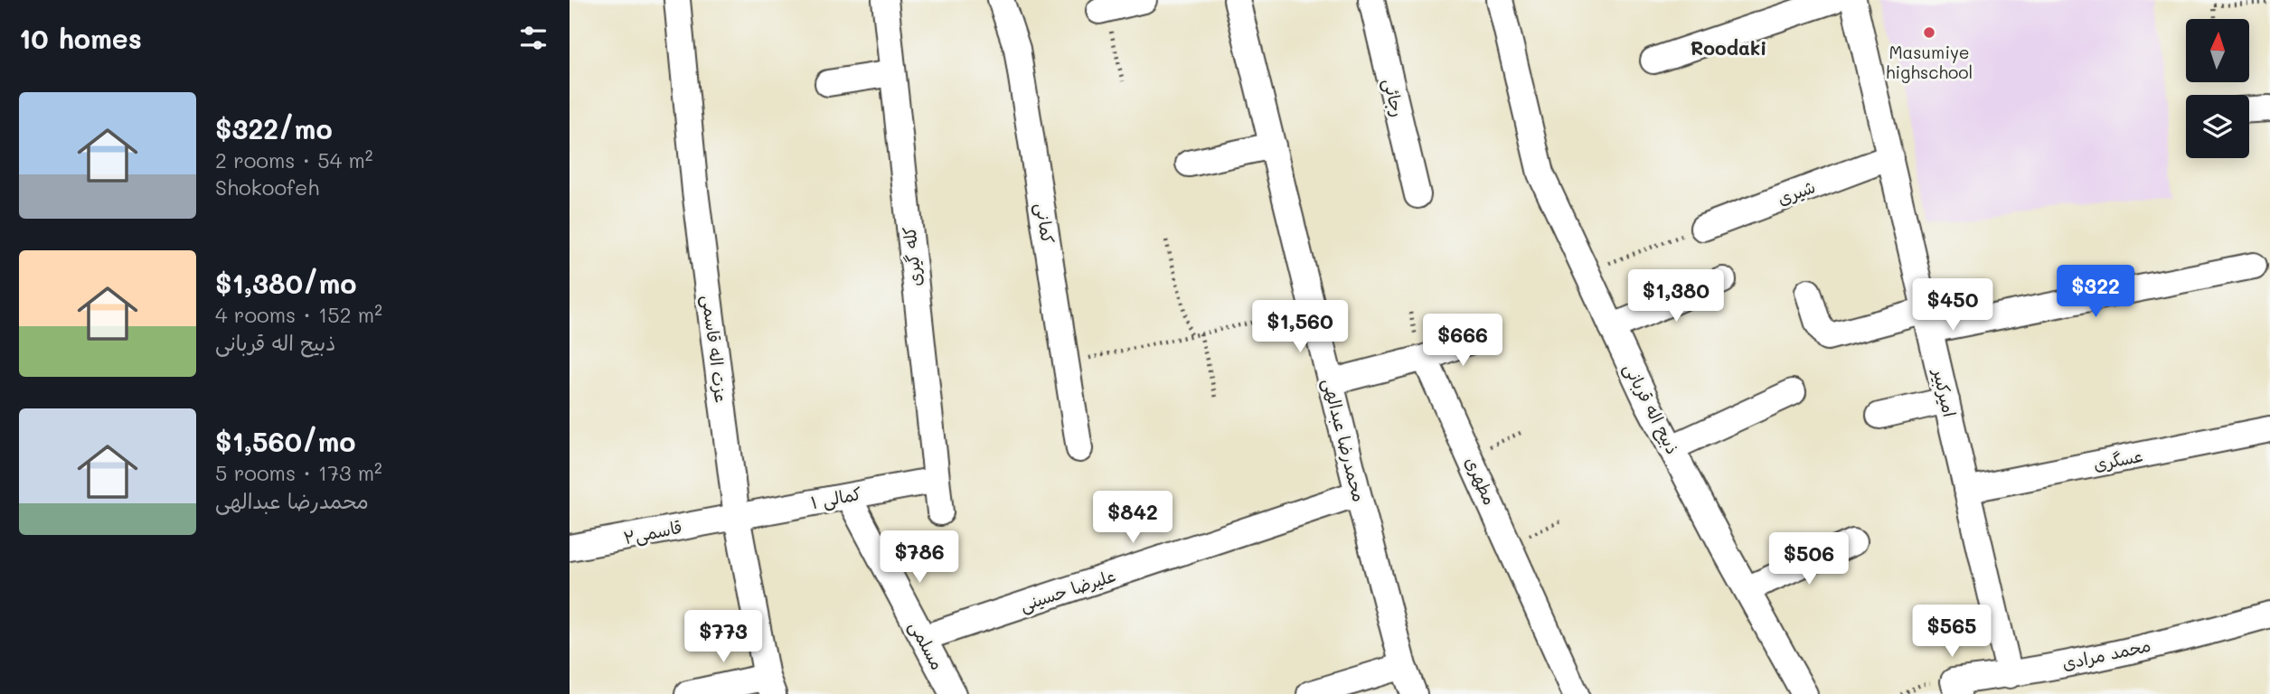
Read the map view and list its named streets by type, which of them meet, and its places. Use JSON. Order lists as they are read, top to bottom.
{
  "streets": {
    "street": [
      "رجائی",
      "شیری",
      "کمانی",
      "کله گیری",
      "عزت اله قاسمی",
      "امیرکبیر",
      "ذبیح اله قربانی",
      "محمدرضا عبدالهی",
      "عسگری",
      "مطهری",
      "کمالی ۱",
      "قاسمی۲",
      "علیرضا حسینی",
      "مسلمی",
      "محمد مرادی"
    ]
  },
  "crossings": [
    ["شیری", "امیرکبیر"],
    ["کله گیری", "کمالی ۱"],
    ["عزت اله قاسمی", "کمالی ۱"],
    ["عزت اله قاسمی", "قاسمی۲"],
    ["امیرکبیر", "عسگری"],
    ["امیرکبیر", "محمد مرادی"],
    ["محمدرضا عبدالهی", "علیرضا حسینی"],
    ["کمالی ۱", "قاسمی۲"],
    ["کمالی ۱", "مسلمی"],
    ["علیرضا حسینی", "مسلمی"]
  ],
  "districts": ["Roodaki"],
  "places": ["Masumiye highschool"],
  "north": "top",
  "page": {
    "heading": "10 homes",
    "list": [
      {
        "name": "$322/mo",
        "note": "2 rooms · 54 m² · Shokoofeh"
      },
      {
        "name": "$1,380/mo",
        "note": "4 rooms · 152 m² · ذبیح اله قربانی"
      },
      {
        "name": "$1,560/mo",
        "note": "5 rooms · 173 m² · محمدرضا عبدالهی"
      }
    ],
    "price": [
      "$322",
      "$1,380",
      "$450",
      "$1,560",
      "$666",
      "$842",
      "$786",
      "$506",
      "$565",
      "$773"
    ]
  }
}
